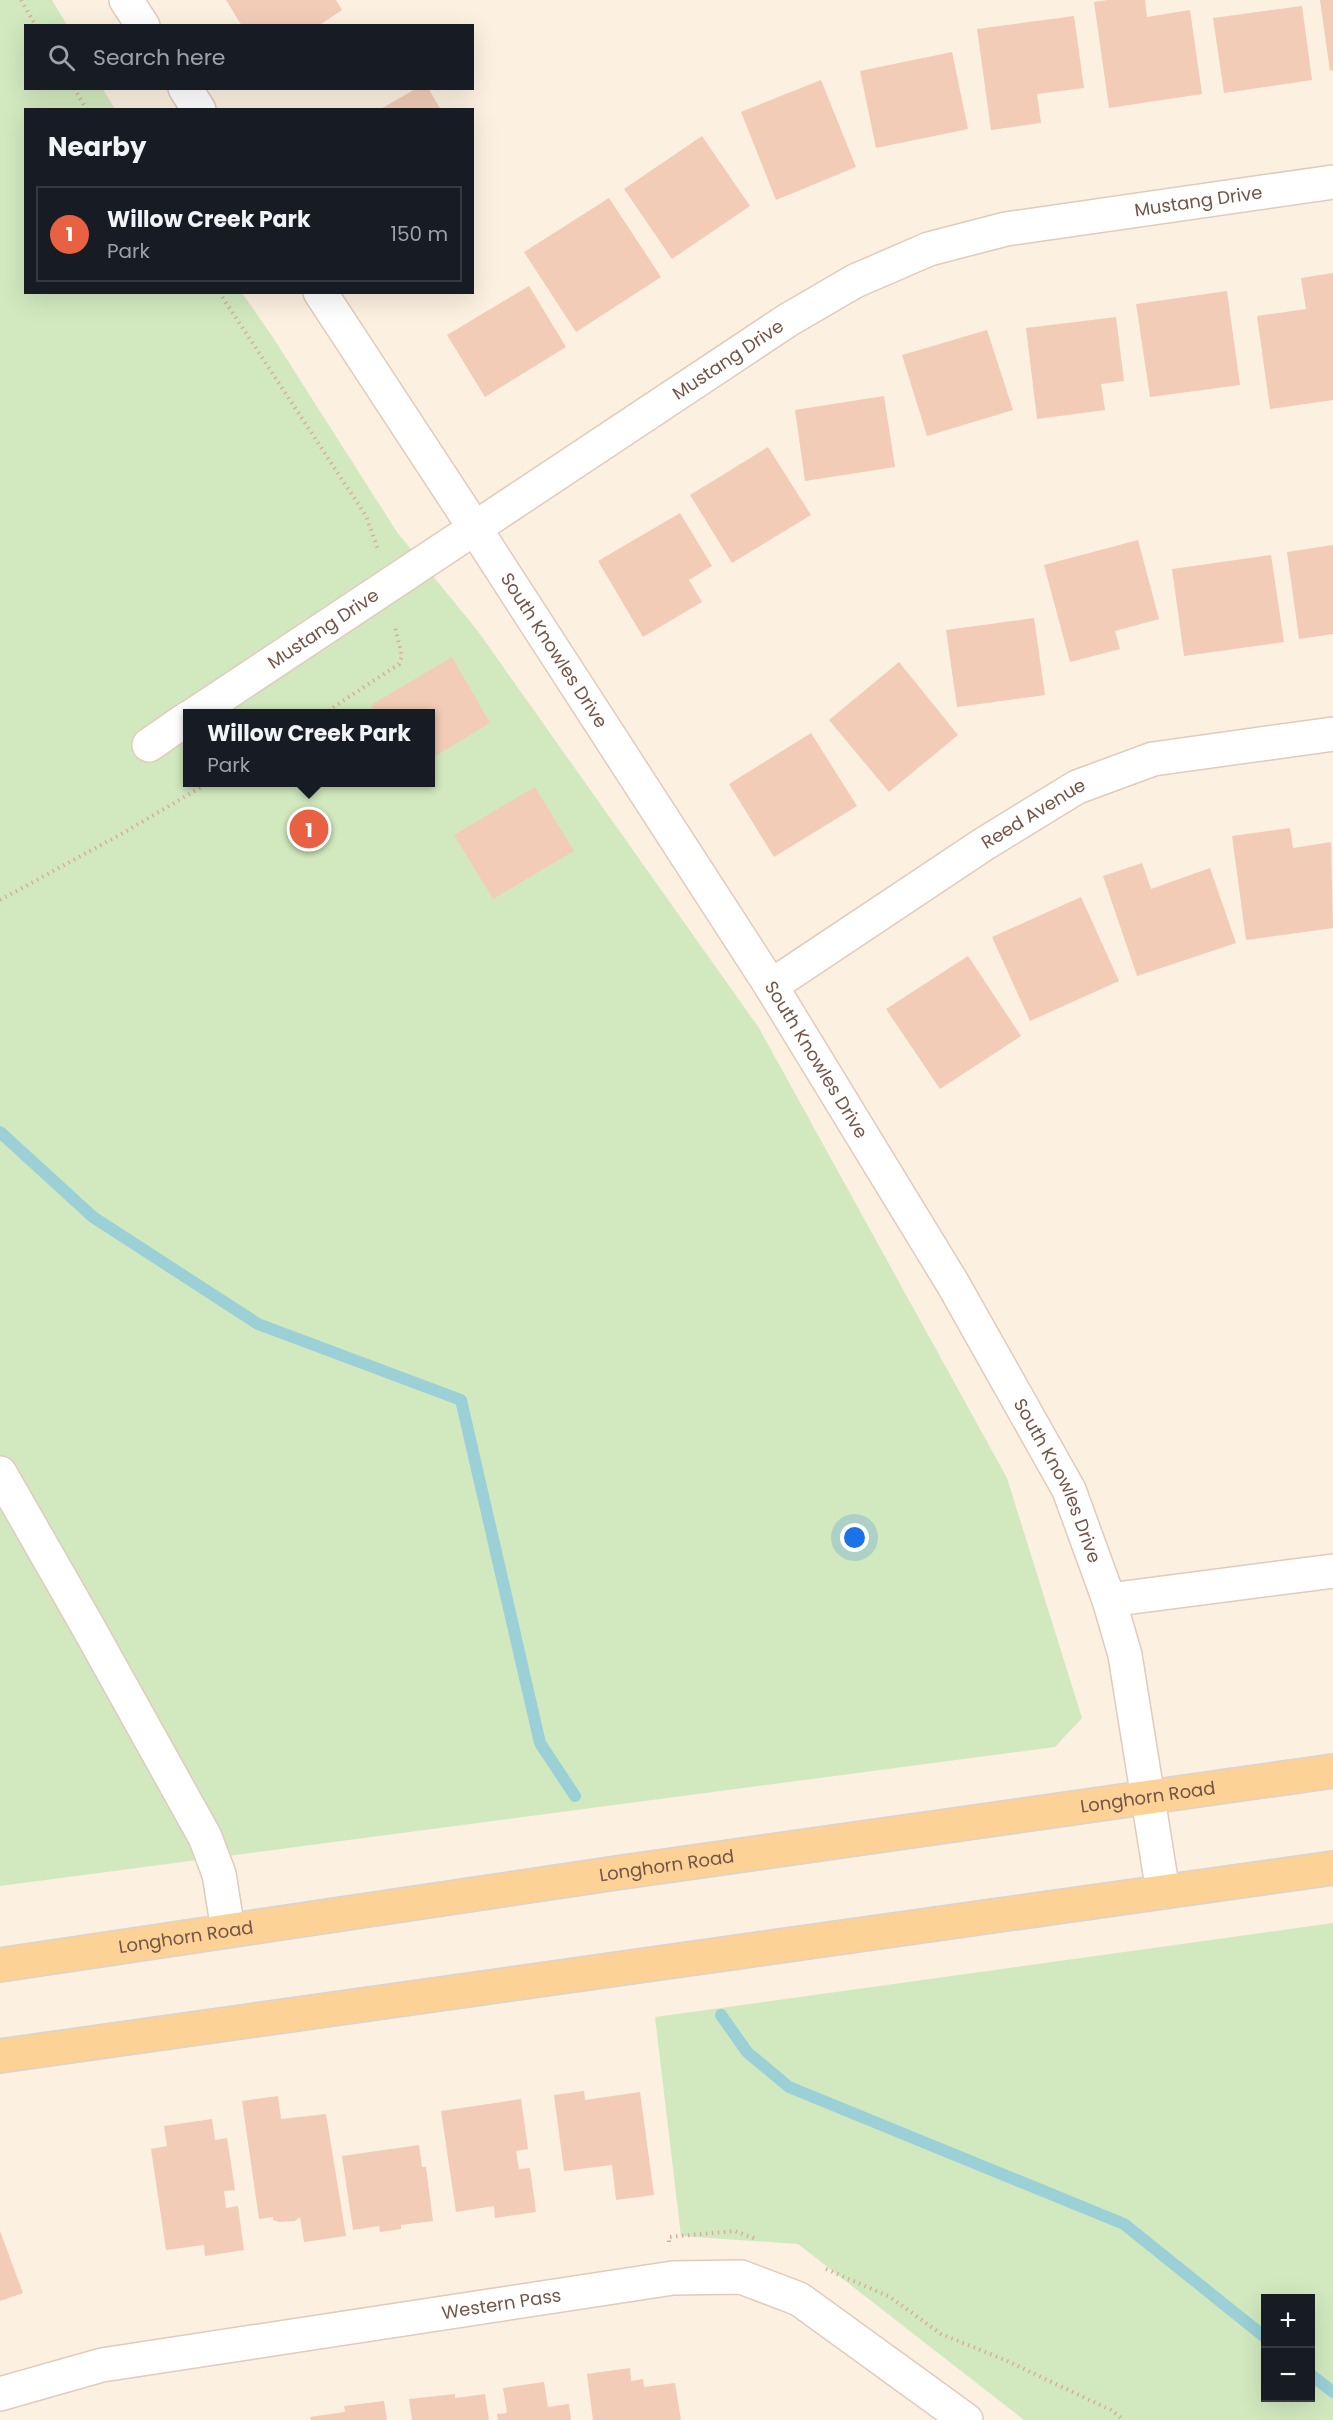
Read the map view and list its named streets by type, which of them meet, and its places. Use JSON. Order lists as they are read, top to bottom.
{
  "streets": {
    "main road": ["Longhorn Road"],
    "street": [
      "Mustang Drive",
      "South Knowles Drive",
      "Reed Avenue",
      "Western Pass"
    ]
  },
  "crossings": [
    ["Mustang Drive", "South Knowles Drive"],
    ["South Knowles Drive", "Reed Avenue"],
    ["South Knowles Drive", "Longhorn Road"]
  ],
  "page": {
    "search": "Search here",
    "heading": "Nearby",
    "list": [
      {
        "mark": "1",
        "name": "Willow Creek Park",
        "note": "Park",
        "value": "150 m"
      }
    ],
    "popup": ["Willow Creek Park", "Park"],
    "pins": "1",
    "map_buttons": ["+", "−"]
  }
}
